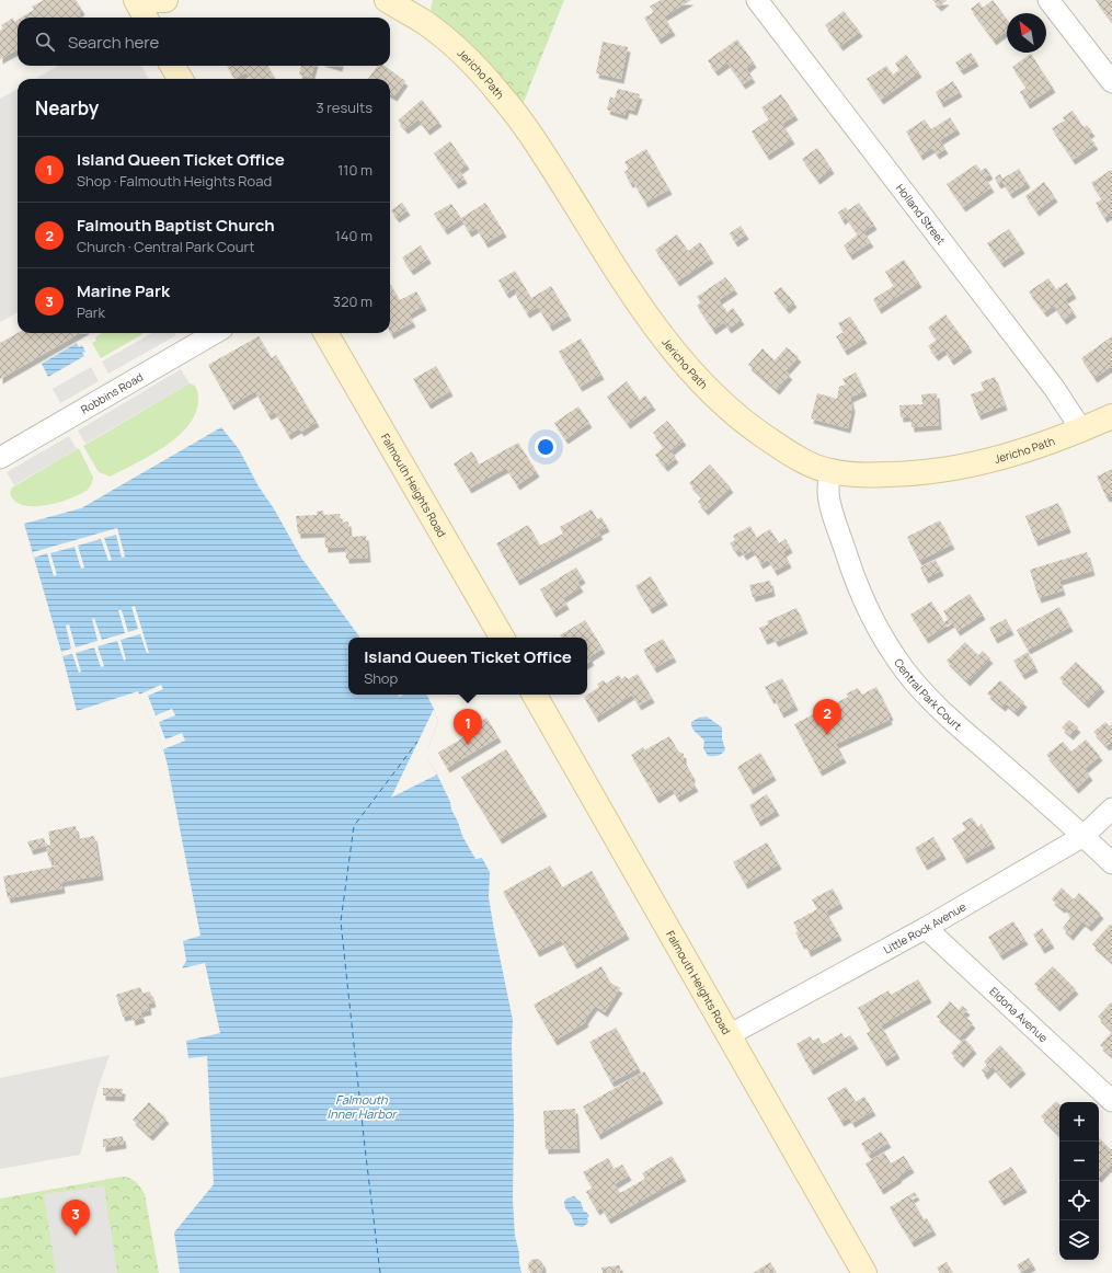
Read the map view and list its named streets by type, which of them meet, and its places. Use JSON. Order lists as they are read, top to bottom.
{
  "streets": {
    "main road": ["Jericho Path", "Falmouth Heights Road"],
    "street": [
      "Holland Street",
      "Robbins Road",
      "Central Park Court",
      "Little Rock Avenue",
      "Eldona Avenue"
    ]
  },
  "crossings": [
    ["Jericho Path", "Holland Street"],
    ["Jericho Path", "Central Park Court"],
    ["Falmouth Heights Road", "Little Rock Avenue"],
    ["Central Park Court", "Little Rock Avenue"],
    ["Little Rock Avenue", "Eldona Avenue"]
  ],
  "water": ["Falmouth Inner Harbor"],
  "north": "top left",
  "page": {
    "search": "Search here",
    "heading": ["Nearby", "3 results"],
    "list": [
      {
        "mark": "1",
        "name": "Island Queen Ticket Office",
        "note": "Shop · Falmouth Heights Road",
        "value": "110 m"
      },
      {
        "mark": "2",
        "name": "Falmouth Baptist Church",
        "note": "Church · Central Park Court",
        "value": "140 m"
      },
      {
        "mark": "3",
        "name": "Marine Park",
        "note": "Park",
        "value": "320 m"
      }
    ],
    "popup": ["Island Queen Ticket Office", "Shop"],
    "pins": ["2", "1", "3"],
    "map_buttons": ["+", "−"]
  }
}
